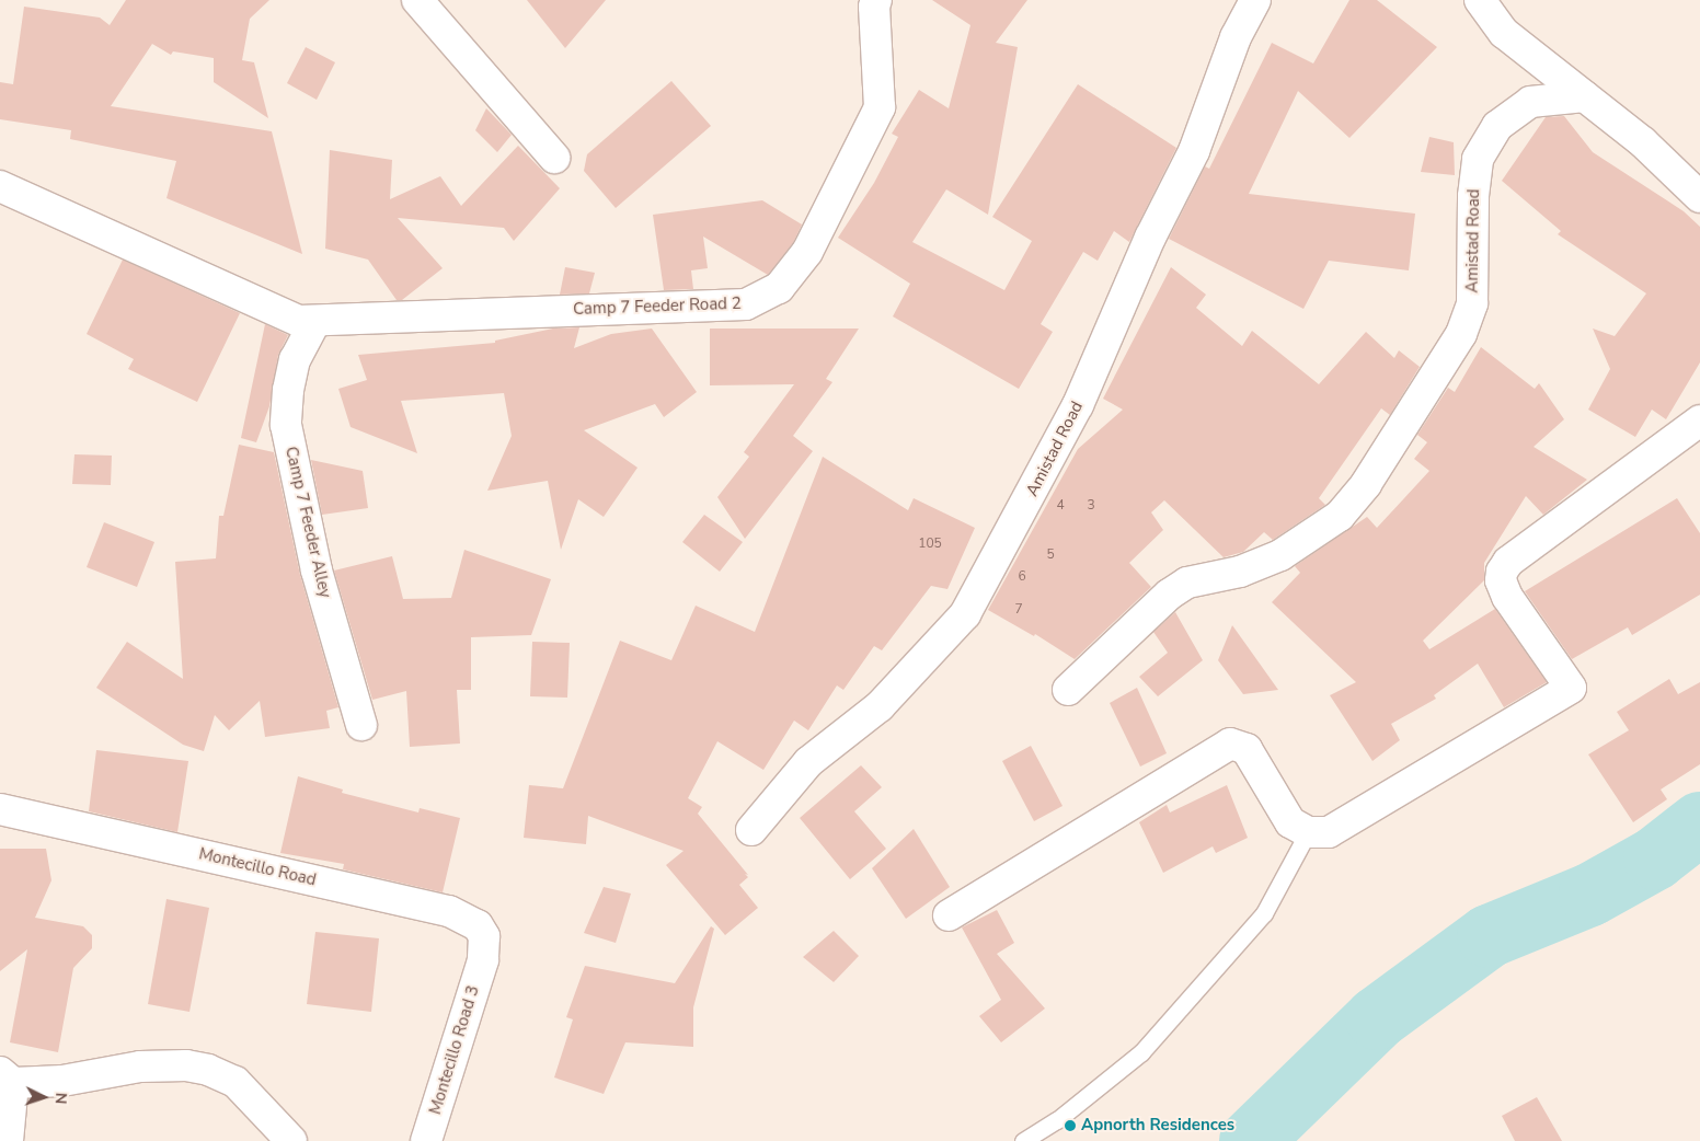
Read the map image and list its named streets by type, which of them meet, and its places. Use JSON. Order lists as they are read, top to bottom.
{
  "streets": {
    "street": [
      "Amistad Road",
      "Camp 7 Feeder Road 2",
      "Camp 7 Feeder Alley",
      "Montecillo Road",
      "Montecillo Road 3"
    ]
  },
  "crossings": [
    ["Camp 7 Feeder Road 2", "Camp 7 Feeder Alley"],
    ["Montecillo Road", "Montecillo Road 3"]
  ],
  "places": ["Apnorth Residences"],
  "house_numbers": [
    "4",
    "3",
    "105",
    "5",
    "6",
    "7"
  ],
  "north": "right"
}
